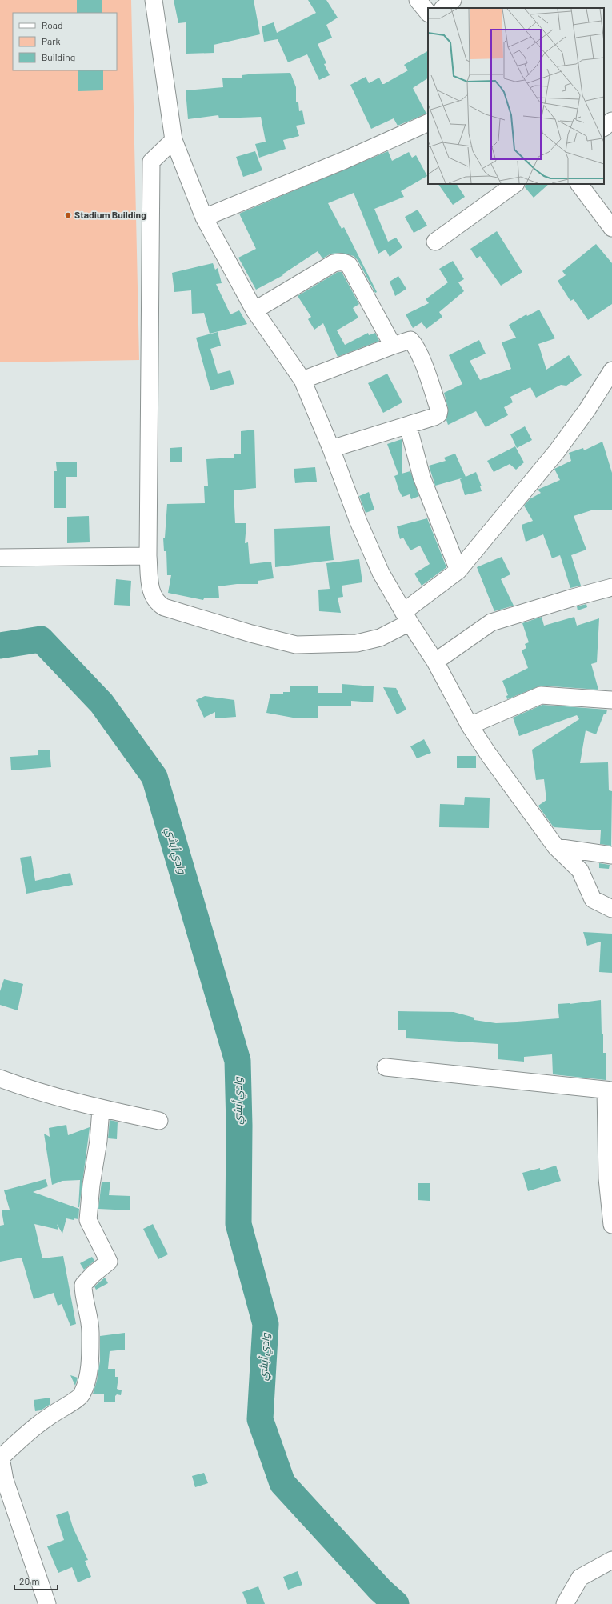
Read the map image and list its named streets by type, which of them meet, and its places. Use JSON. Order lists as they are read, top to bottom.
{
  "water": ["وادي أبشي"],
  "places": ["Stadium Building"],
  "legend": ["Road", "Park", "Building"],
  "scale_bar": "20 m"
}
